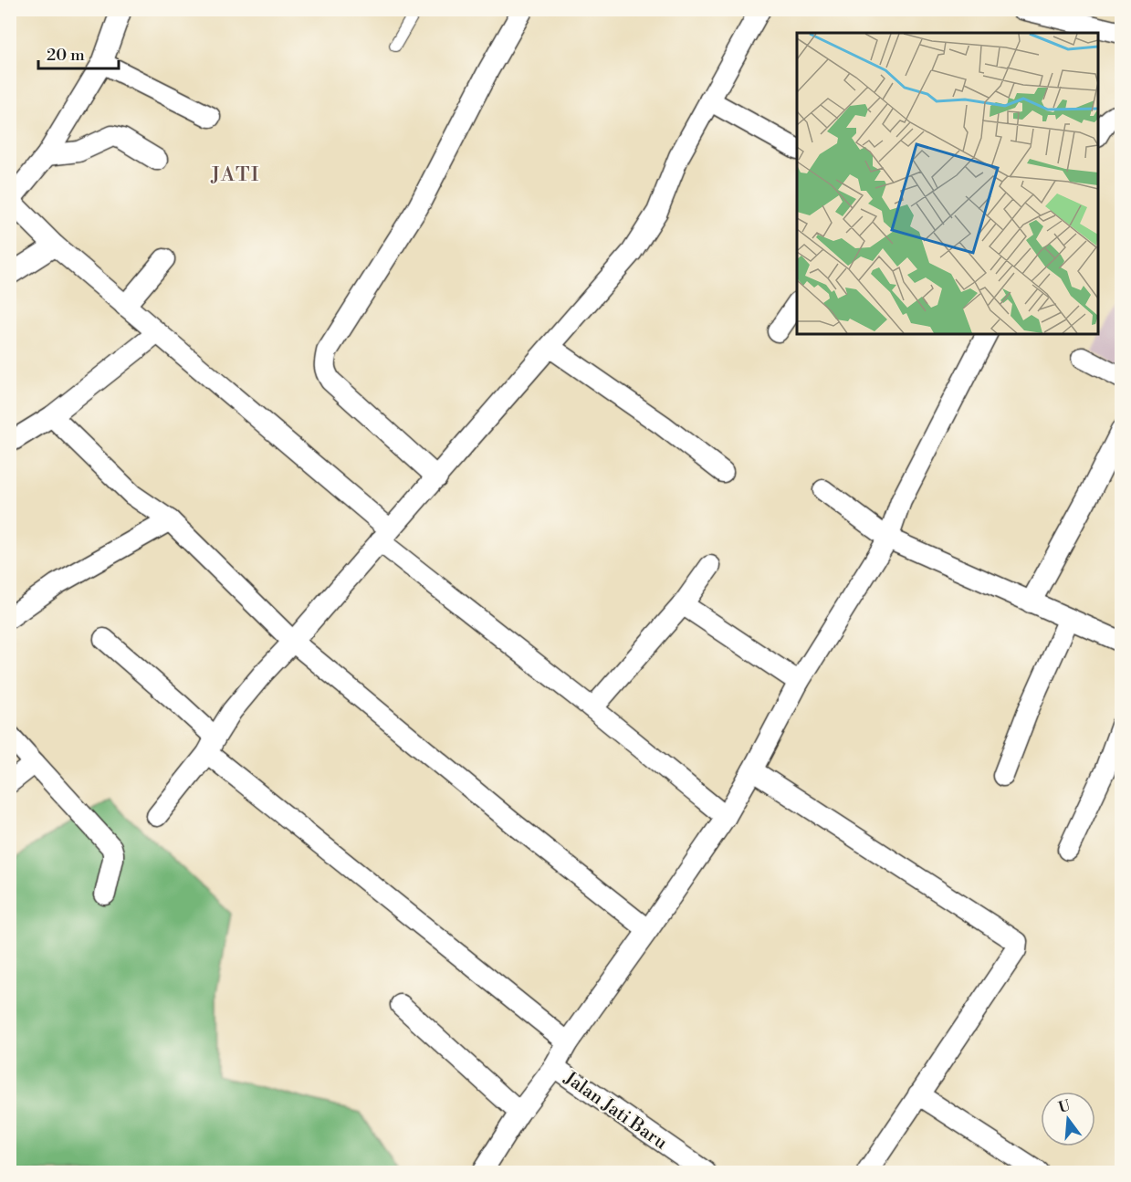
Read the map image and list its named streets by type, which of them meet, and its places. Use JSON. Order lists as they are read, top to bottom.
{
  "streets": {
    "street": ["Jalan Jati Baru"]
  },
  "districts": ["JATI"],
  "scale_bar": "20 m",
  "north": "top"
}
